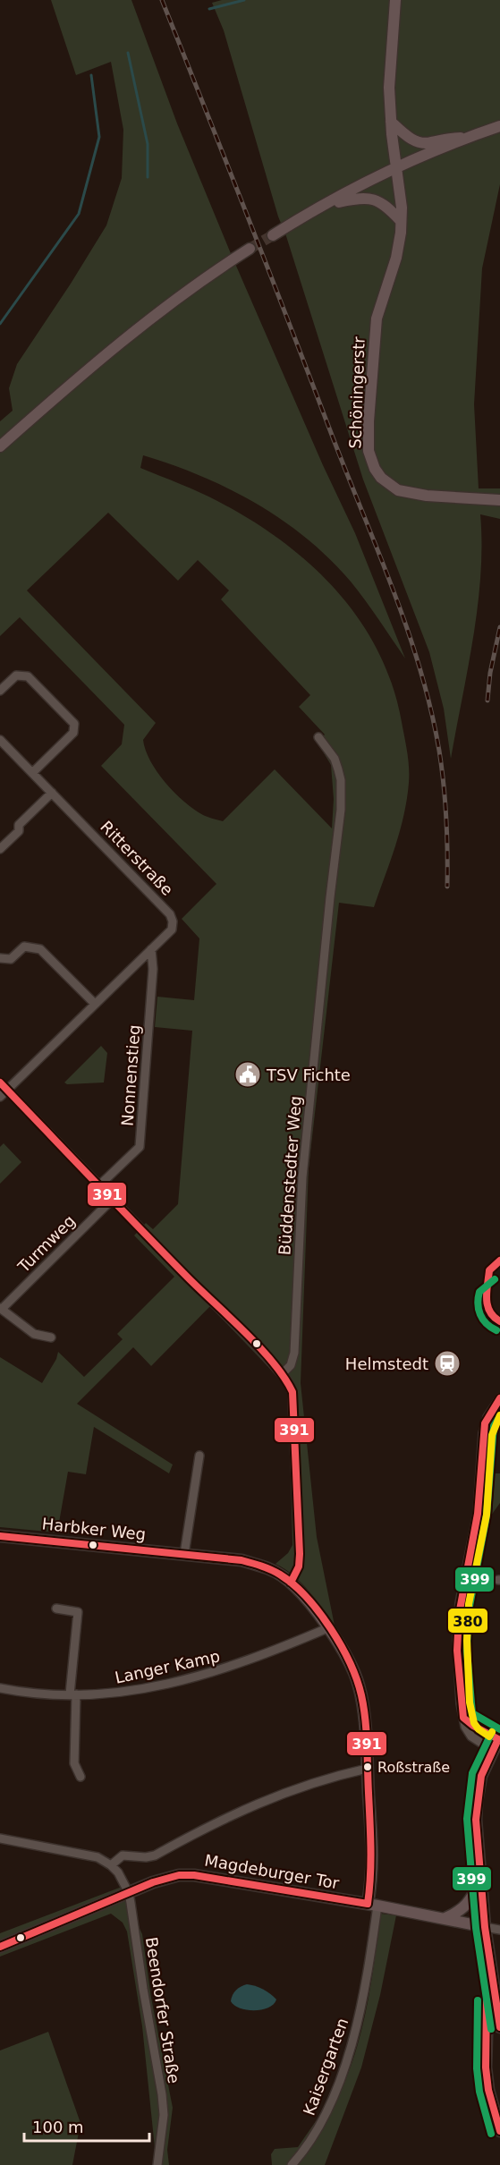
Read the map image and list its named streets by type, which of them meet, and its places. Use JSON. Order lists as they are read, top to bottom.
{
  "streets": {
    "main road": ["Schöningerstr", "Harbker Weg", "Magdeburger Tor"],
    "street": [
      "Ritterstraße",
      "Nonnenstieg",
      "Büddenstedter Weg",
      "Turmweg",
      "Langer Kamp",
      "Beendorfer Straße",
      "Kaisergarten"
    ]
  },
  "crossings": [
    ["Ritterstraße", "Nonnenstieg"],
    ["Harbker Weg", "Langer Kamp"],
    ["Harbker Weg", "Magdeburger Tor"],
    ["Harbker Weg", "Kaisergarten"],
    ["Magdeburger Tor", "Beendorfer Straße"],
    ["Magdeburger Tor", "Kaisergarten"]
  ],
  "places": {
    "public building": ["TSV Fichte"],
    "station": ["Helmstedt"],
    "other": ["Roßstraße"]
  },
  "lines": ["transit line 391", "transit line 399", "transit line 380"],
  "scale_bar": "100 m"
}
